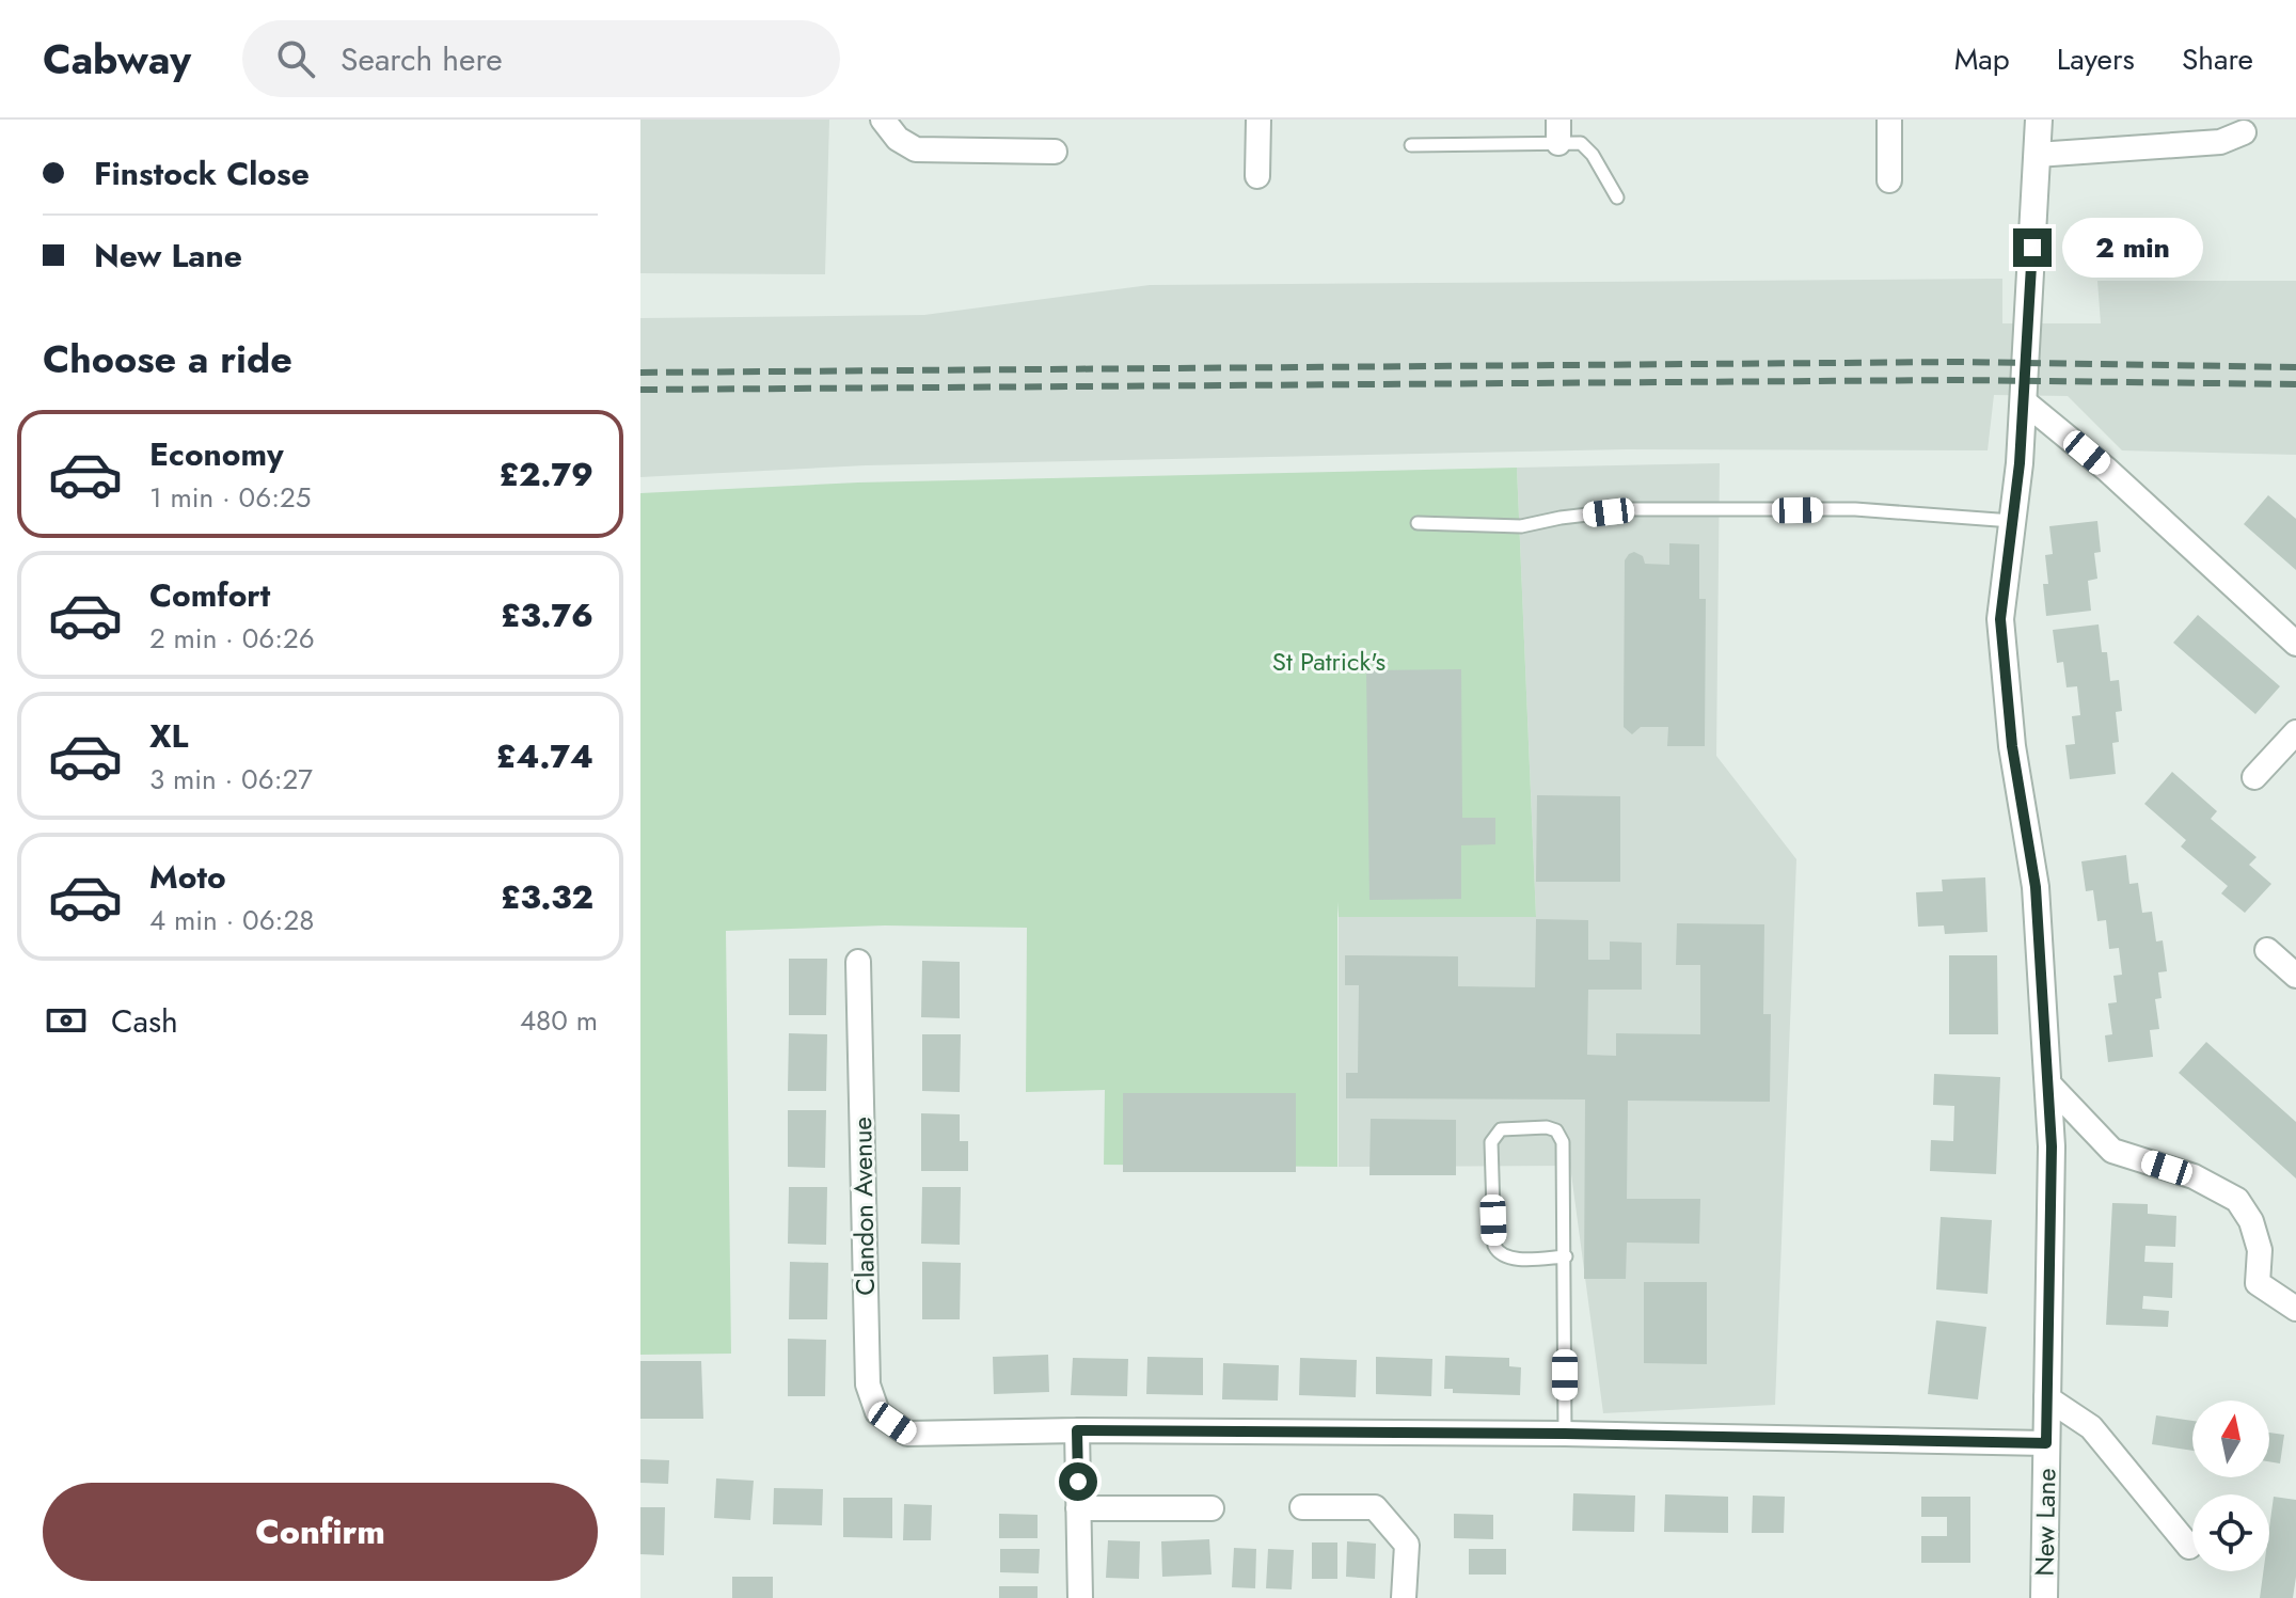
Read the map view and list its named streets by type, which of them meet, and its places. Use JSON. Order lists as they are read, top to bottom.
{
  "streets": {
    "street": ["Clandon Avenue", "New Lane"]
  },
  "parks": ["St Patrick's"],
  "north": "top",
  "page": {
    "header": "Cabway",
    "search": "Search here",
    "nav": ["Map", "Layers", "Share"],
    "banner": ["Finstock Close", "New Lane"],
    "bubble": "2 min",
    "heading": "Choose a ride",
    "list": [
      {
        "name": "Economy",
        "note": "1 min · 06:25",
        "value": "£2.79"
      },
      {
        "name": "Comfort",
        "note": "2 min · 06:26",
        "value": "£3.76"
      },
      {
        "name": "XL",
        "note": "3 min · 06:27",
        "value": "£4.74"
      },
      {
        "name": "Moto",
        "note": "4 min · 06:28",
        "value": "£3.32"
      }
    ],
    "pay": ["Cash", "480 m"],
    "buttons": "Confirm"
  }
}
